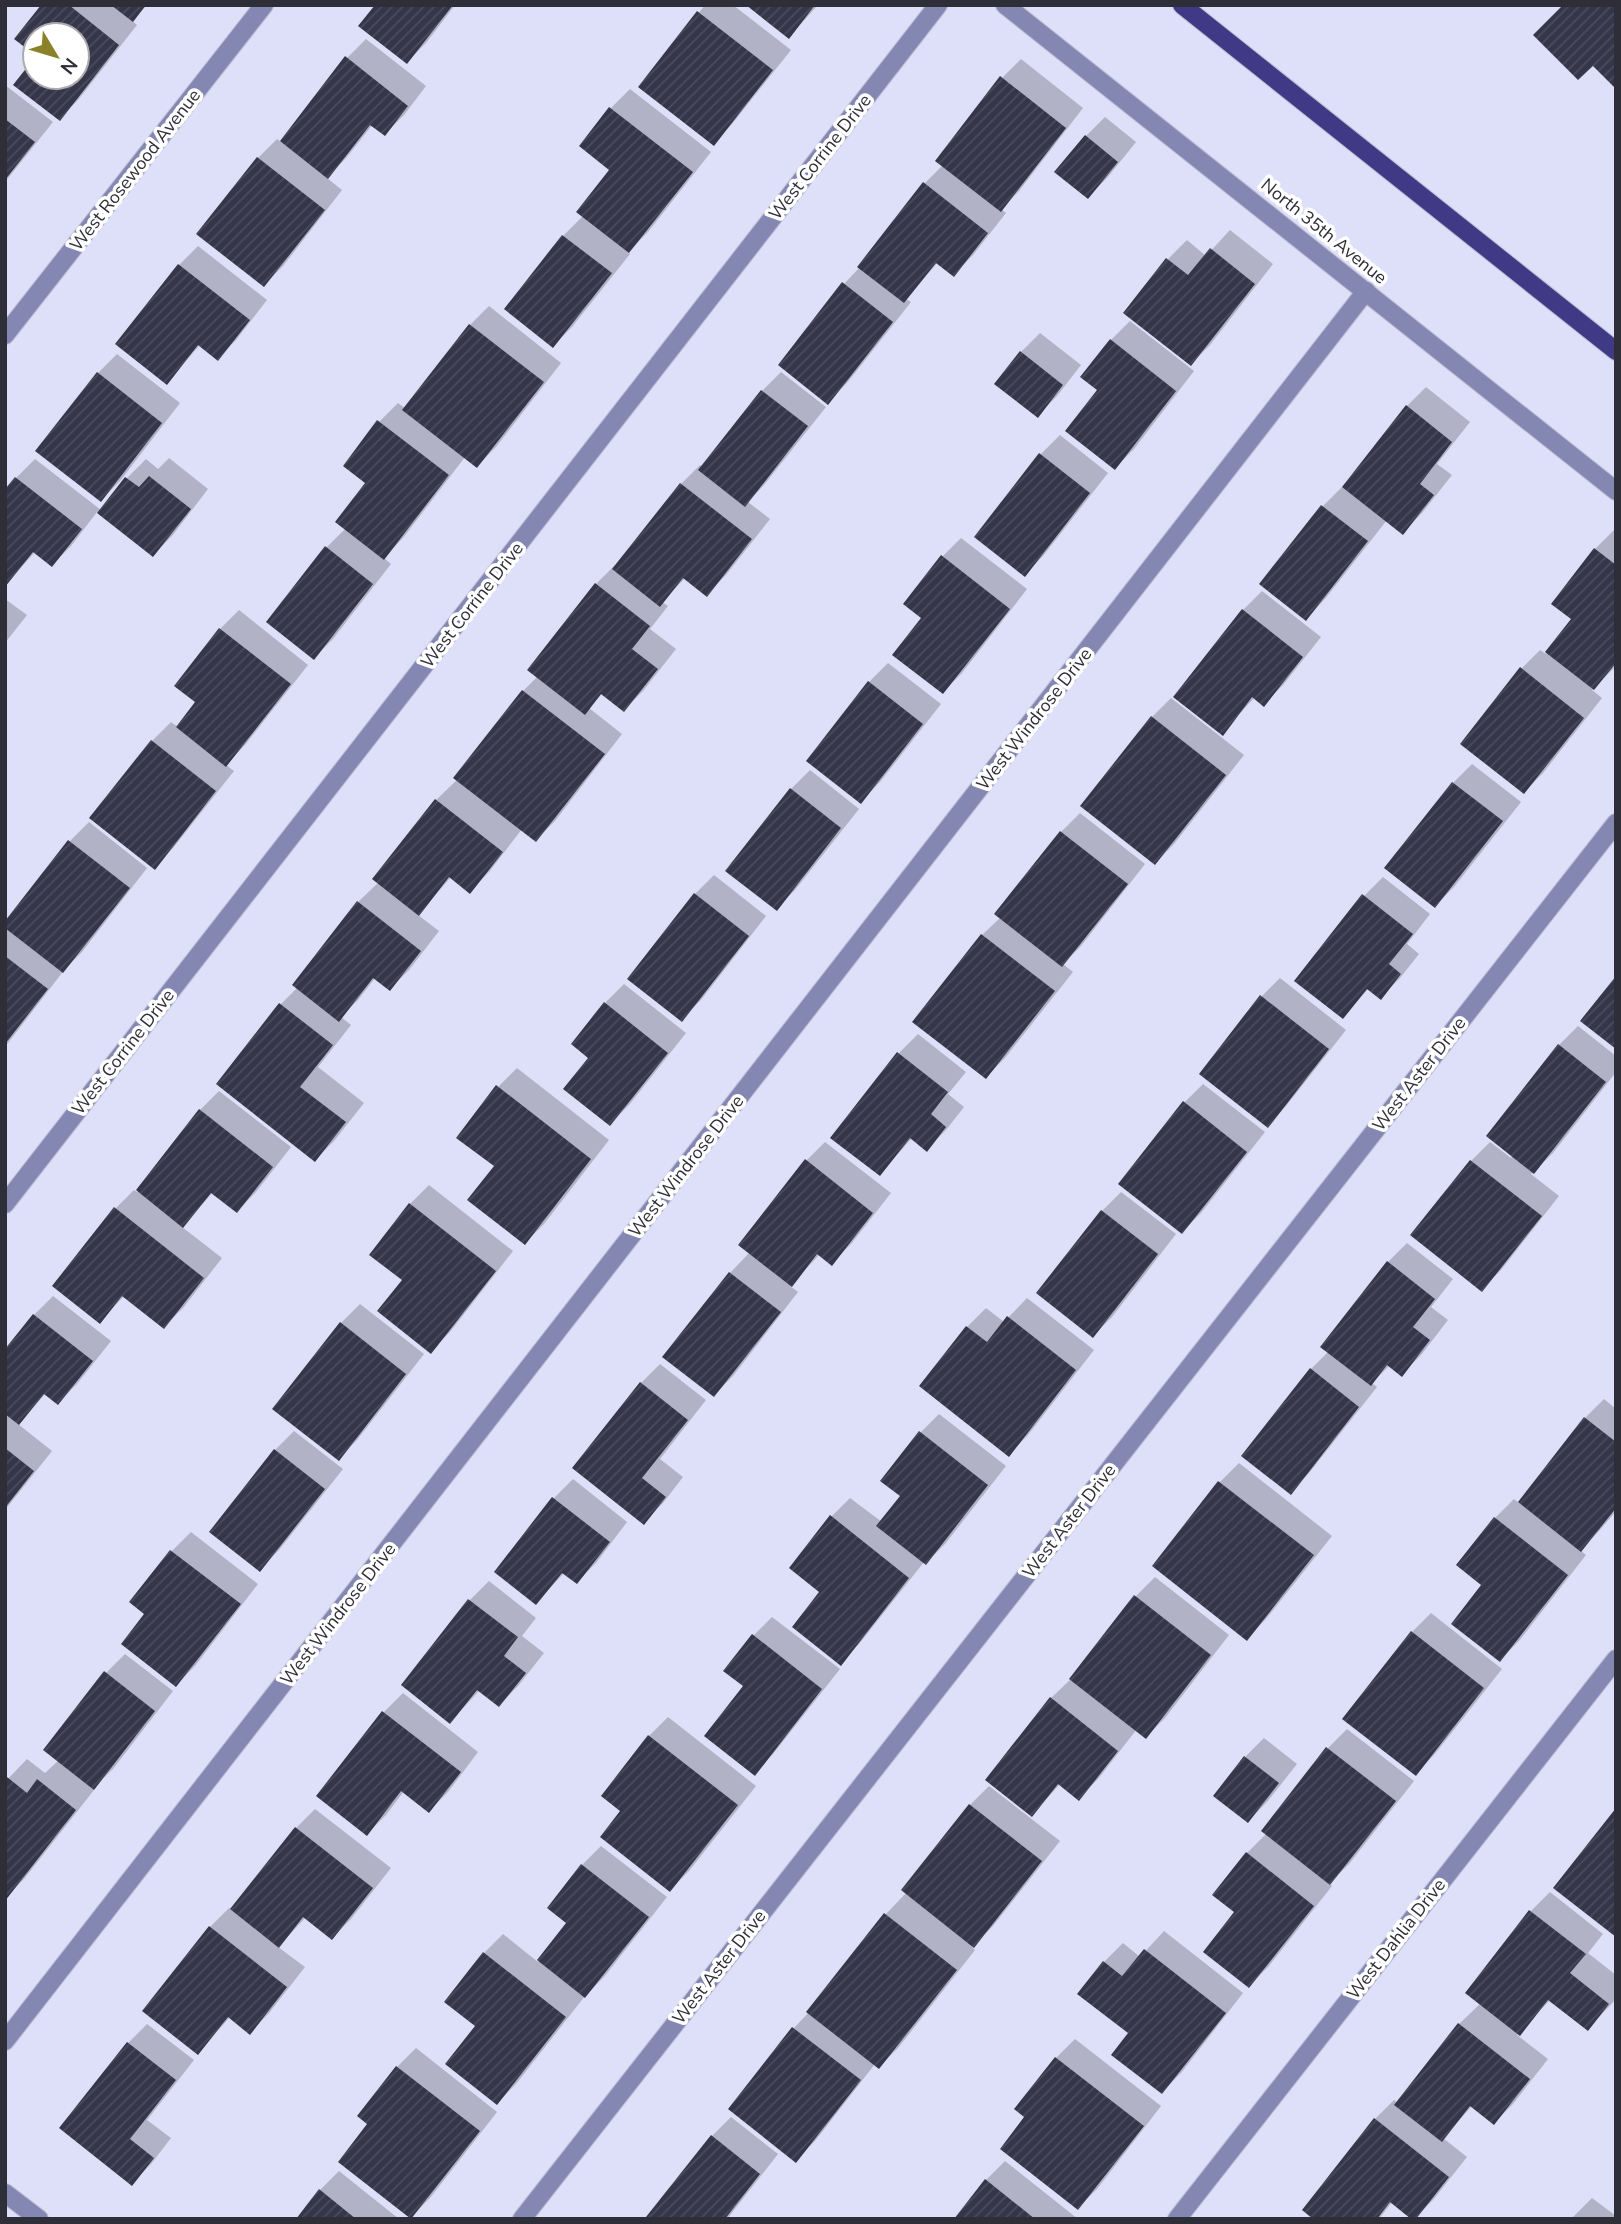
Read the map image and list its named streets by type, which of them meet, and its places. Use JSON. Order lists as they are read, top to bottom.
{
  "streets": {
    "street": [
      "West Corrine Drive",
      "West Rosewood Avenue",
      "North 35th Avenue",
      "West Windrose Drive",
      "West Aster Drive",
      "West Dahlia Drive"
    ]
  },
  "crossings": [
    ["North 35th Avenue", "West Windrose Drive"]
  ],
  "north": "bottom right"
}
